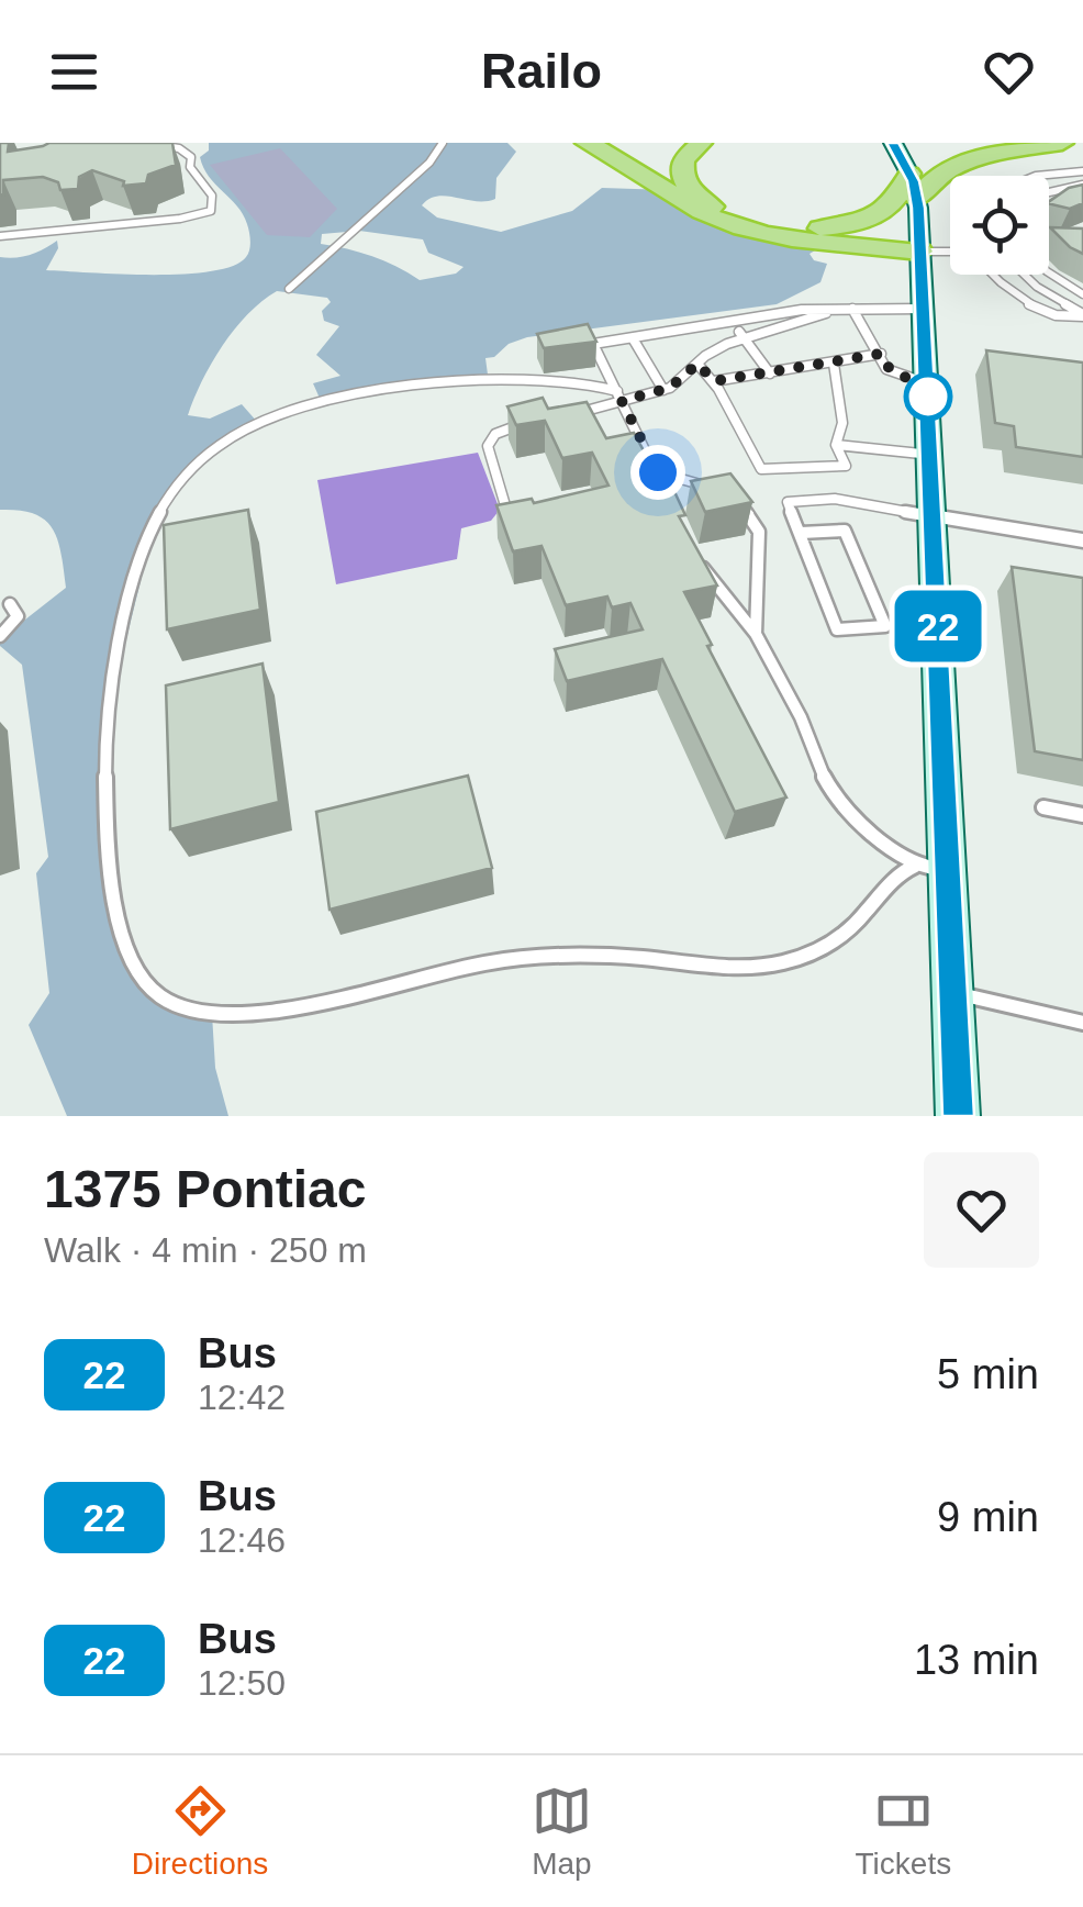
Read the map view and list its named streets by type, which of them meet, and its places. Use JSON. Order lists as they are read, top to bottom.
{
  "lines": ["bus line 22"],
  "page": {
    "header": "Railo",
    "on_map": "22",
    "heading": ["1375 Pontiac", "Walk · 4 min · 250 m"],
    "list": [
      {
        "mark": "22",
        "name": "Bus",
        "note": "12:42",
        "value": "5 min"
      },
      {
        "mark": "22",
        "name": "Bus",
        "note": "12:46",
        "value": "9 min"
      },
      {
        "mark": "22",
        "name": "Bus",
        "note": "12:50",
        "value": "13 min"
      }
    ],
    "tabs": ["Directions", "Map", "Tickets"]
  }
}
